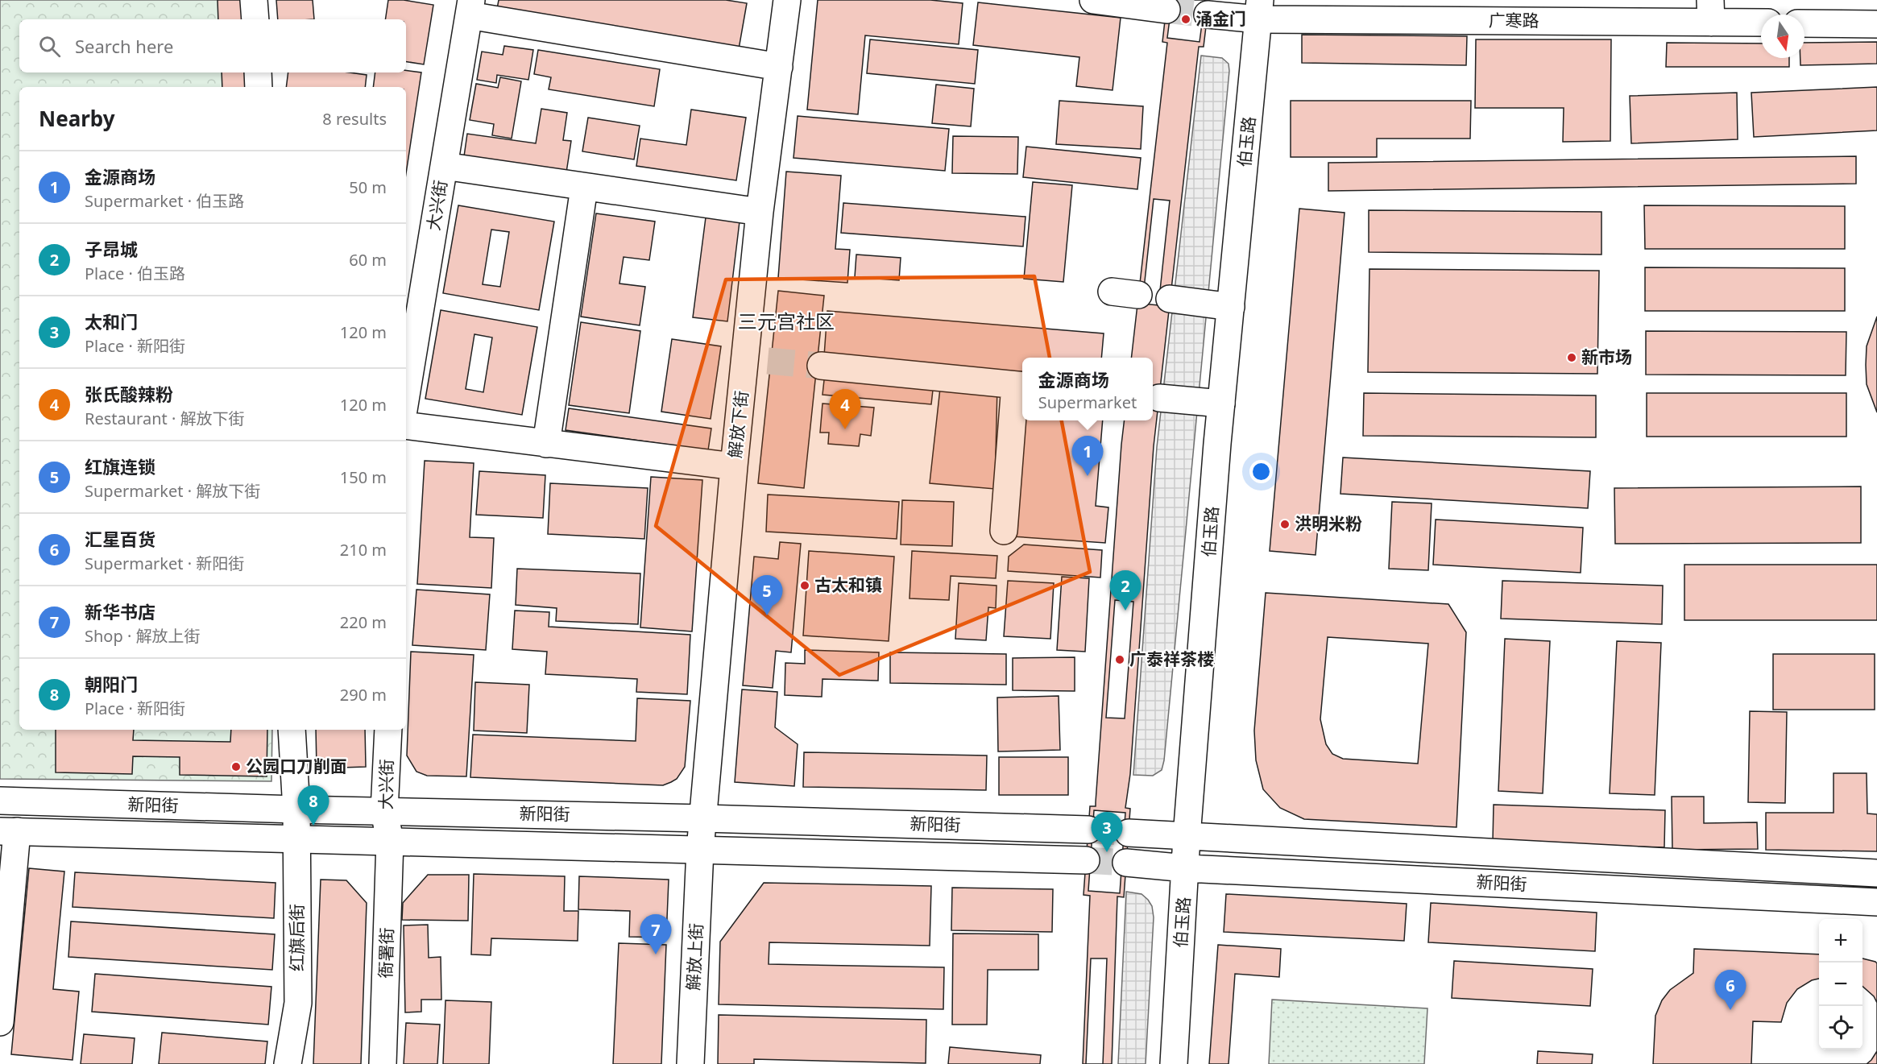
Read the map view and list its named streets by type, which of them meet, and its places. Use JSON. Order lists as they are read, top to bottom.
{
  "streets": {
    "main road": [
      "广寒路",
      "伯玉路",
      "大兴街",
      "解放下街",
      "新阳街",
      "红旗后街",
      "衙署街",
      "解放上街"
    ]
  },
  "crossings": [
    ["广寒路", "伯玉路"],
    ["伯玉路", "新阳街"],
    ["大兴街", "新阳街"],
    ["大兴街", "衙署街"],
    ["解放下街", "新阳街"],
    ["解放下街", "解放上街"],
    ["新阳街", "红旗后街"],
    ["新阳街", "衙署街"],
    ["新阳街", "解放上街"]
  ],
  "districts": ["三元宫社区"],
  "places": [
    "涌金门",
    "新市场",
    "洪明米粉",
    "古太和镇",
    "广泰祥茶楼",
    "公园口刀削面"
  ],
  "north": "bottom",
  "page": {
    "search": "Search here",
    "heading": ["Nearby", "8 results"],
    "list": [
      {
        "mark": "1",
        "name": "金源商场",
        "note": "Supermarket · 伯玉路",
        "value": "50 m"
      },
      {
        "mark": "2",
        "name": "子昂城",
        "note": "Place · 伯玉路",
        "value": "60 m"
      },
      {
        "mark": "3",
        "name": "太和门",
        "note": "Place · 新阳街",
        "value": "120 m"
      },
      {
        "mark": "4",
        "name": "张氏酸辣粉",
        "note": "Restaurant · 解放下街",
        "value": "120 m"
      },
      {
        "mark": "5",
        "name": "红旗连锁",
        "note": "Supermarket · 解放下街",
        "value": "150 m"
      },
      {
        "mark": "6",
        "name": "汇星百货",
        "note": "Supermarket · 新阳街",
        "value": "210 m"
      },
      {
        "mark": "7",
        "name": "新华书店",
        "note": "Shop · 解放上街",
        "value": "220 m"
      },
      {
        "mark": "8",
        "name": "朝阳门",
        "note": "Place · 新阳街",
        "value": "290 m"
      }
    ],
    "popup": ["金源商场", "Supermarket"],
    "pins": [
      "4",
      "1",
      "2",
      "5",
      "8",
      "3",
      "7",
      "6"
    ],
    "map_buttons": ["+", "−"]
  }
}
